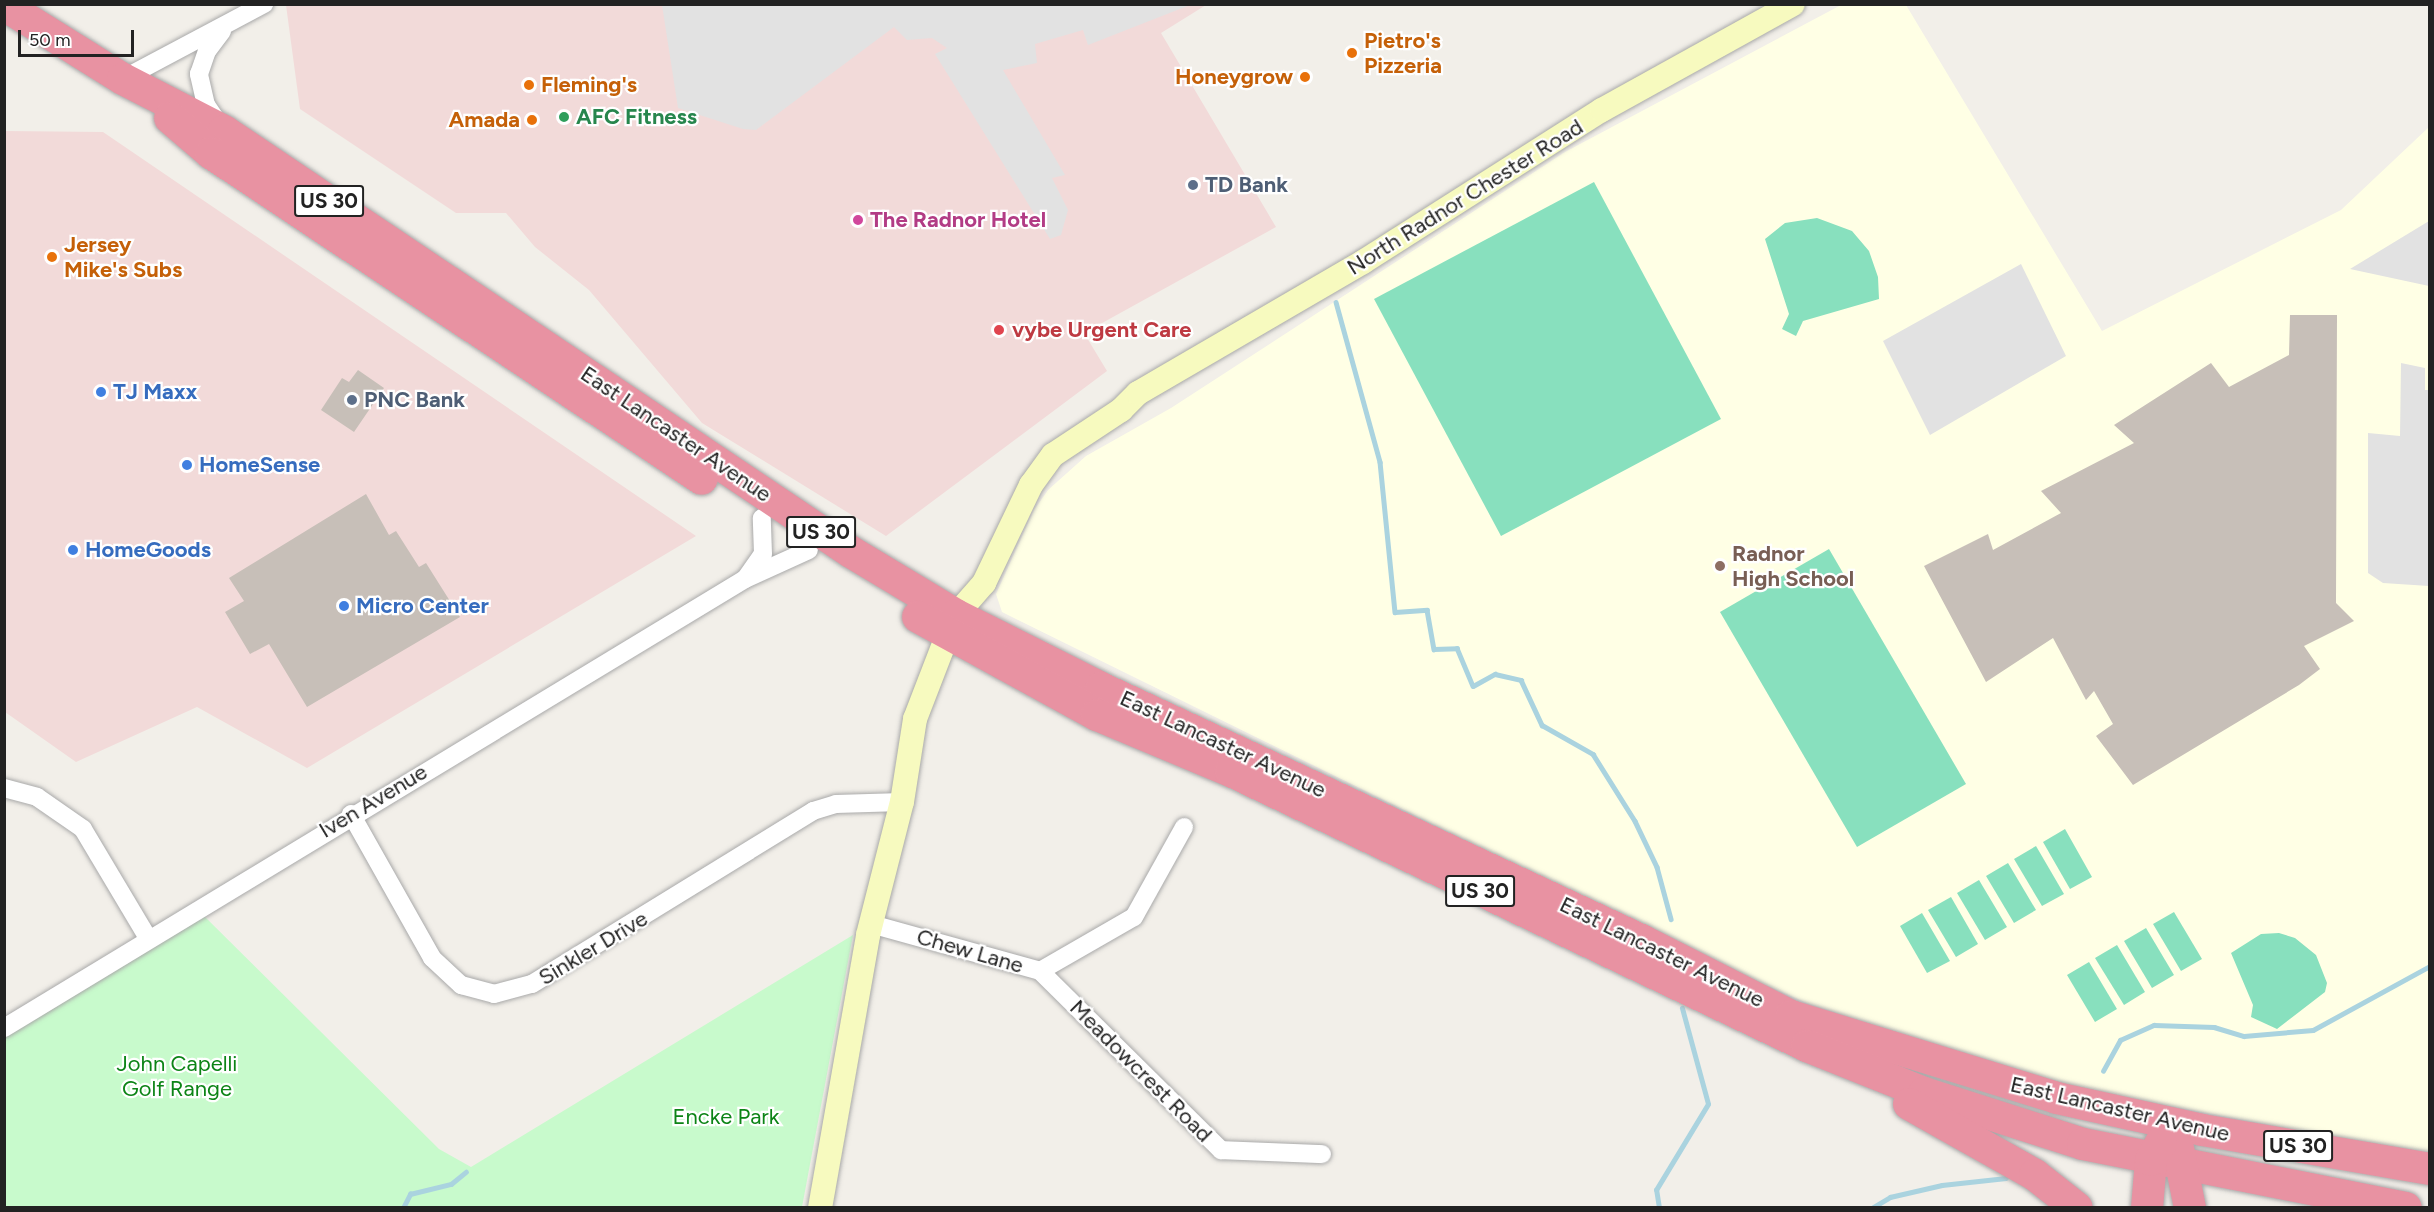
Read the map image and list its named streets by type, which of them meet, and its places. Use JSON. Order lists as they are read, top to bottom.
{
  "streets": {
    "highway": ["US 30", "East Lancaster Avenue"],
    "main road": ["North Radnor Chester Road"],
    "street": [
      "Iven Avenue",
      "Sinkler Drive",
      "Chew Lane",
      "Meadowcrest Road"
    ]
  },
  "crossings": [
    ["North Radnor Chester Road", "East Lancaster Avenue"],
    ["North Radnor Chester Road", "Sinkler Drive"],
    ["North Radnor Chester Road", "Chew Lane"],
    ["East Lancaster Avenue", "Iven Avenue"],
    ["Iven Avenue", "Sinkler Drive"],
    ["Chew Lane", "Meadowcrest Road"]
  ],
  "parks": ["John Capelli Golf Range", "Encke Park"],
  "places": [
    "Pietro's Pizzeria",
    "Honeygrow",
    "Fleming's",
    "AFC Fitness",
    "Amada",
    "TD Bank",
    "The Radnor Hotel",
    "Jersey Mike's Subs",
    "vybe Urgent Care",
    "TJ Maxx",
    "PNC Bank",
    "HomeSense",
    "HomeGoods",
    "Radnor High School",
    "Micro Center"
  ],
  "scale_bar": "50 m"
}
